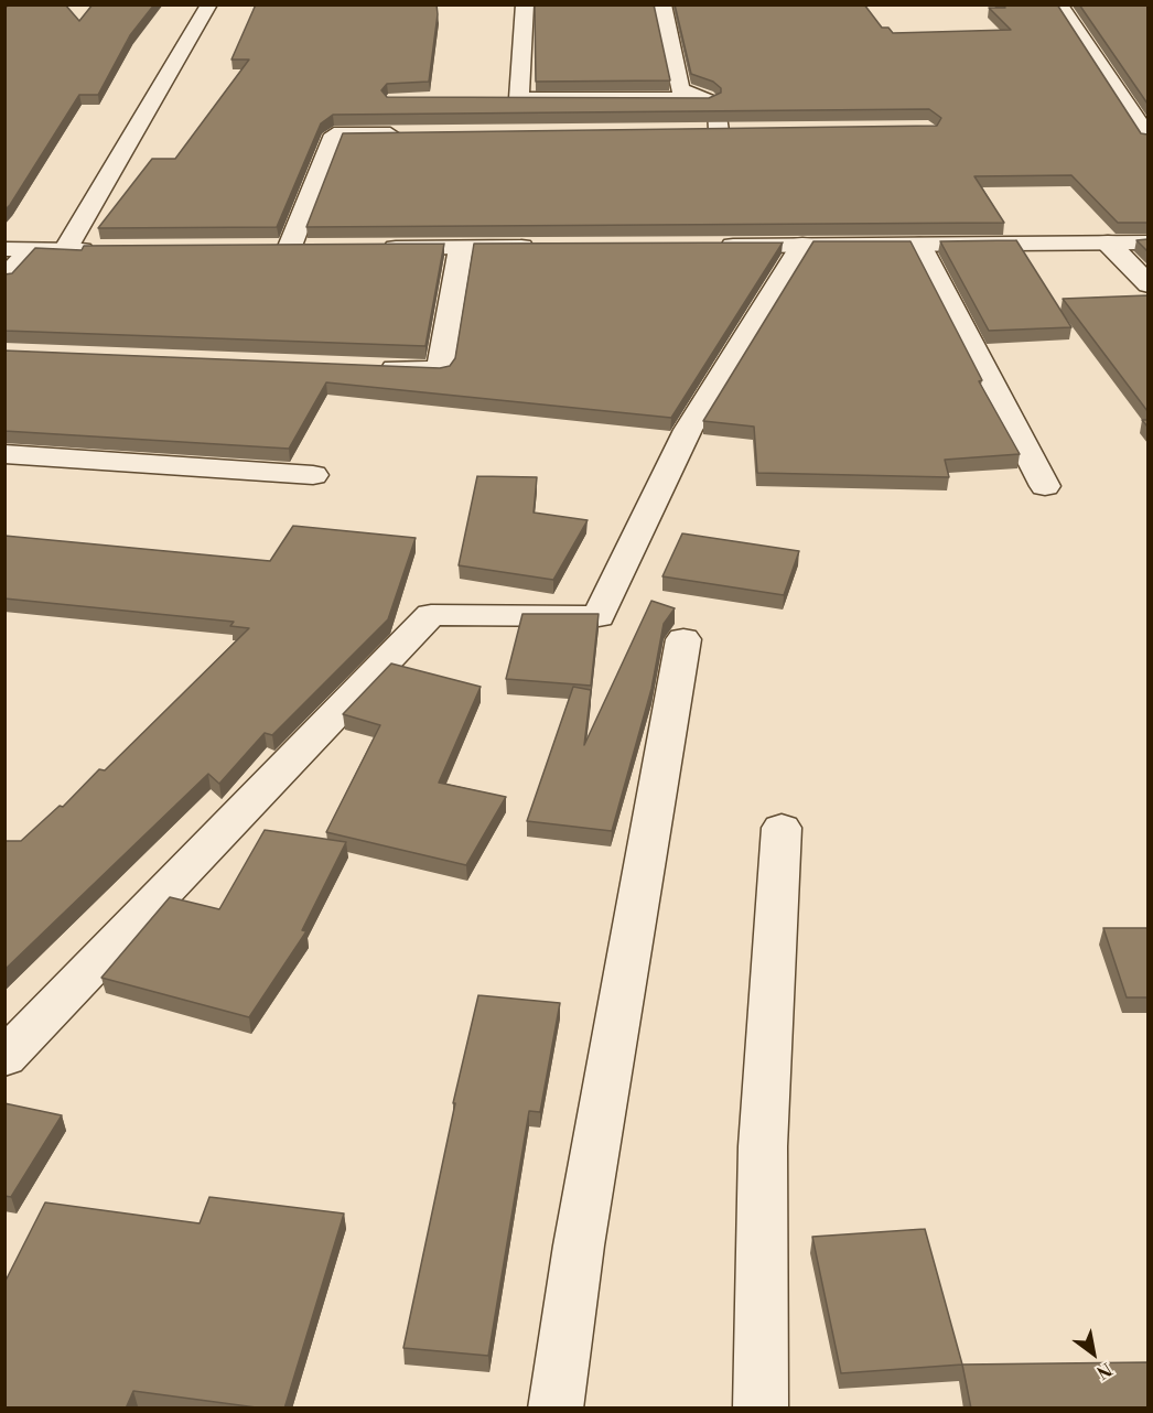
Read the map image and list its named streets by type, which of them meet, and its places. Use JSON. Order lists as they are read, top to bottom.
{
  "north": "bottom right"
}
